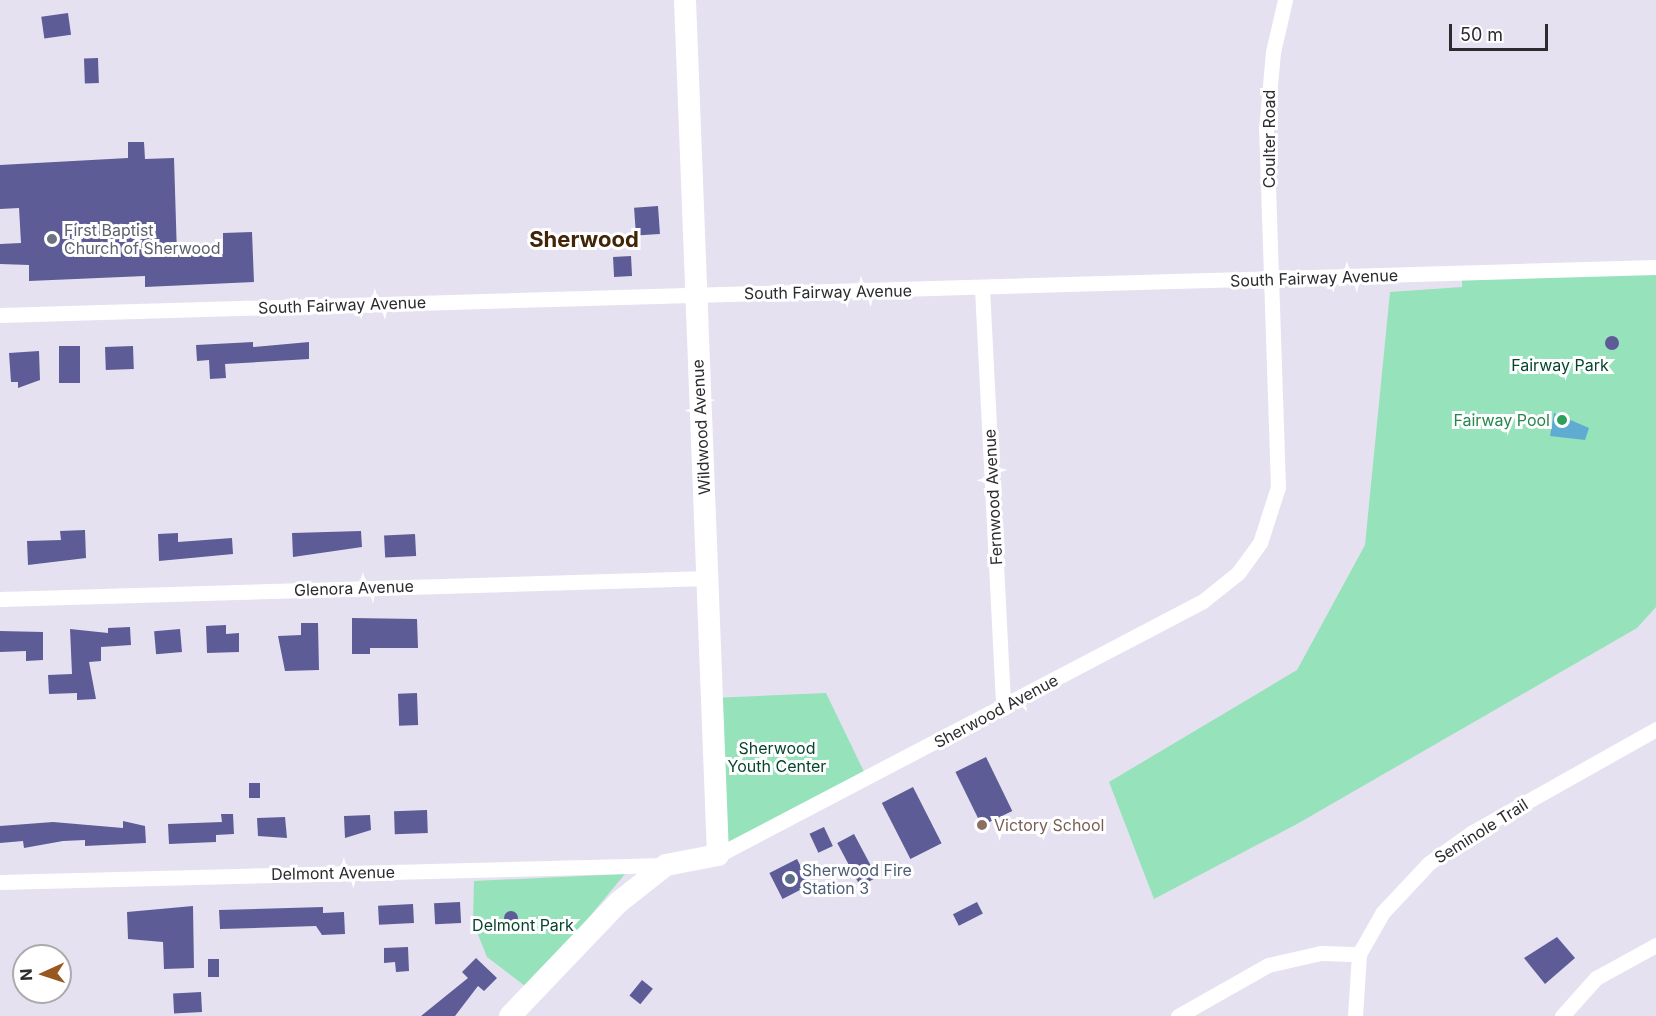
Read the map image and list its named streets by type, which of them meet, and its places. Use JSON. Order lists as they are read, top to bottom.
{
  "streets": {
    "street": [
      "Coulter Road",
      "South Fairway Avenue",
      "Wildwood Avenue",
      "Fernwood Avenue",
      "Glenora Avenue",
      "Sherwood Avenue",
      "Seminole Trail",
      "Delmont Avenue"
    ]
  },
  "crossings": [
    ["Coulter Road", "South Fairway Avenue"],
    ["Coulter Road", "Sherwood Avenue"],
    ["South Fairway Avenue", "Wildwood Avenue"],
    ["South Fairway Avenue", "Fernwood Avenue"],
    ["South Fairway Avenue", "Sherwood Avenue"],
    ["Wildwood Avenue", "Glenora Avenue"],
    ["Wildwood Avenue", "Sherwood Avenue"],
    ["Fernwood Avenue", "Sherwood Avenue"],
    ["Sherwood Avenue", "Delmont Avenue"]
  ],
  "districts": ["Sherwood"],
  "parks": ["Fairway Park", "Sherwood Youth Center", "Delmont Park"],
  "places": [
    "First Baptist Church of Sherwood",
    "Fairway Pool",
    "Victory School",
    "Sherwood Fire Station 3"
  ],
  "scale_bar": "50 m",
  "north": "left"
}
